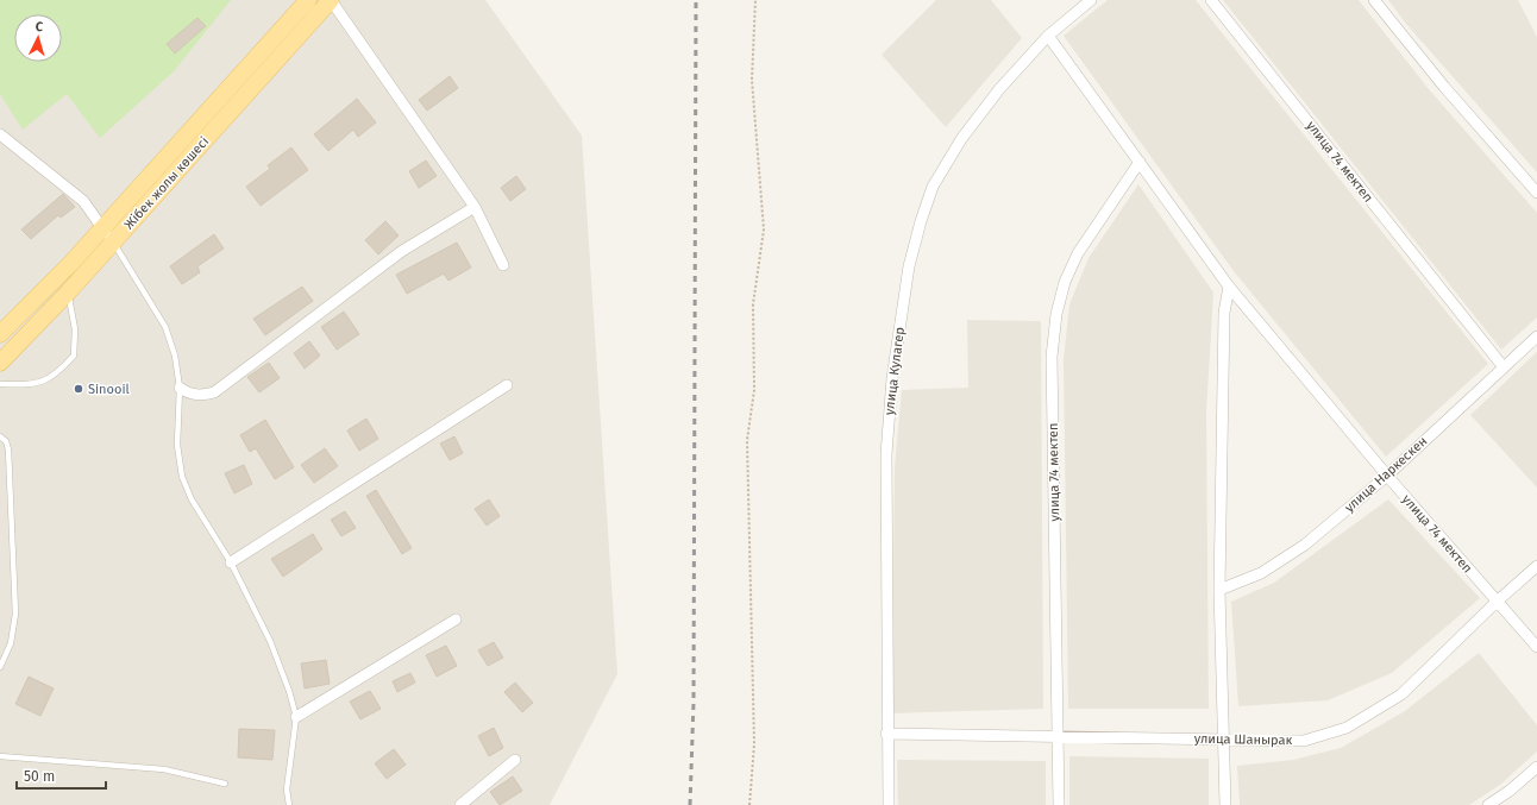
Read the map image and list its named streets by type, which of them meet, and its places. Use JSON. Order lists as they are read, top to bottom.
{
  "streets": {
    "main road": ["Жібек жолы көшесі"],
    "street": [
      "улица 74 мектеп",
      "улица Кулагер",
      "улица Наркескен",
      "улица Шанырак"
    ]
  },
  "crossings": [
    ["улица 74 мектеп", "улица Кулагер"],
    ["улица 74 мектеп", "улица Наркескен"],
    ["улица 74 мектеп", "улица Шанырак"],
    ["улица Кулагер", "улица Шанырак"]
  ],
  "places": ["Sinooil"],
  "scale_bar": "50 m",
  "north": "top"
}
